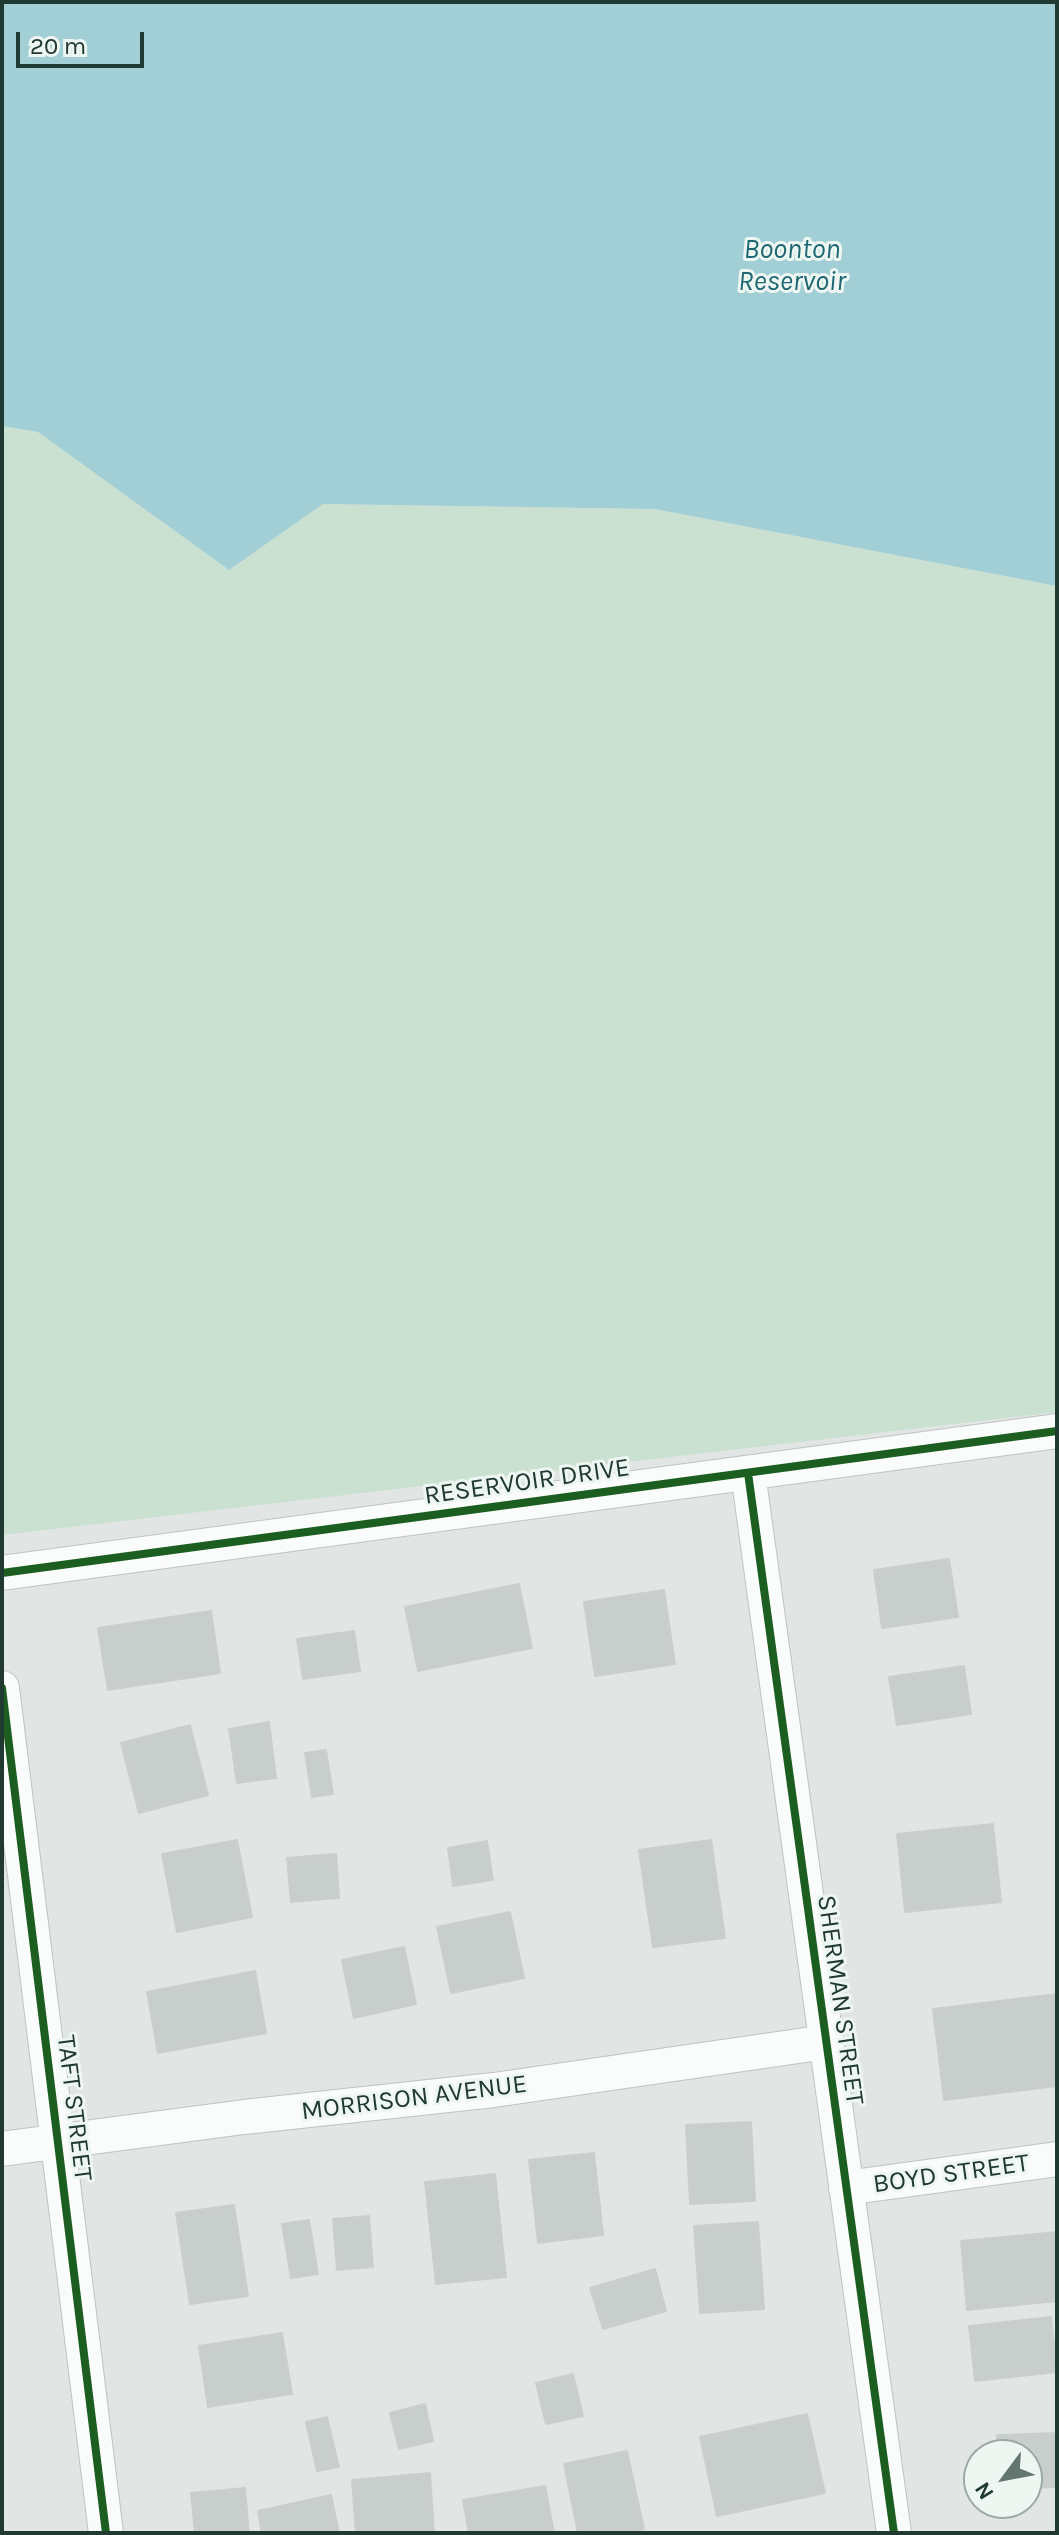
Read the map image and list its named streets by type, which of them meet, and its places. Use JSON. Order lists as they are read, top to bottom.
{
  "streets": {
    "street": [
      "RESERVOIR DRIVE",
      "SHERMAN STREET",
      "MORRISON AVENUE",
      "TAFT STREET",
      "BOYD STREET"
    ]
  },
  "crossings": [
    ["RESERVOIR DRIVE", "SHERMAN STREET"],
    ["SHERMAN STREET", "MORRISON AVENUE"],
    ["SHERMAN STREET", "BOYD STREET"],
    ["MORRISON AVENUE", "TAFT STREET"]
  ],
  "water": ["Boonton Reservoir"],
  "scale_bar": "20 m",
  "north": "bottom left"
}
